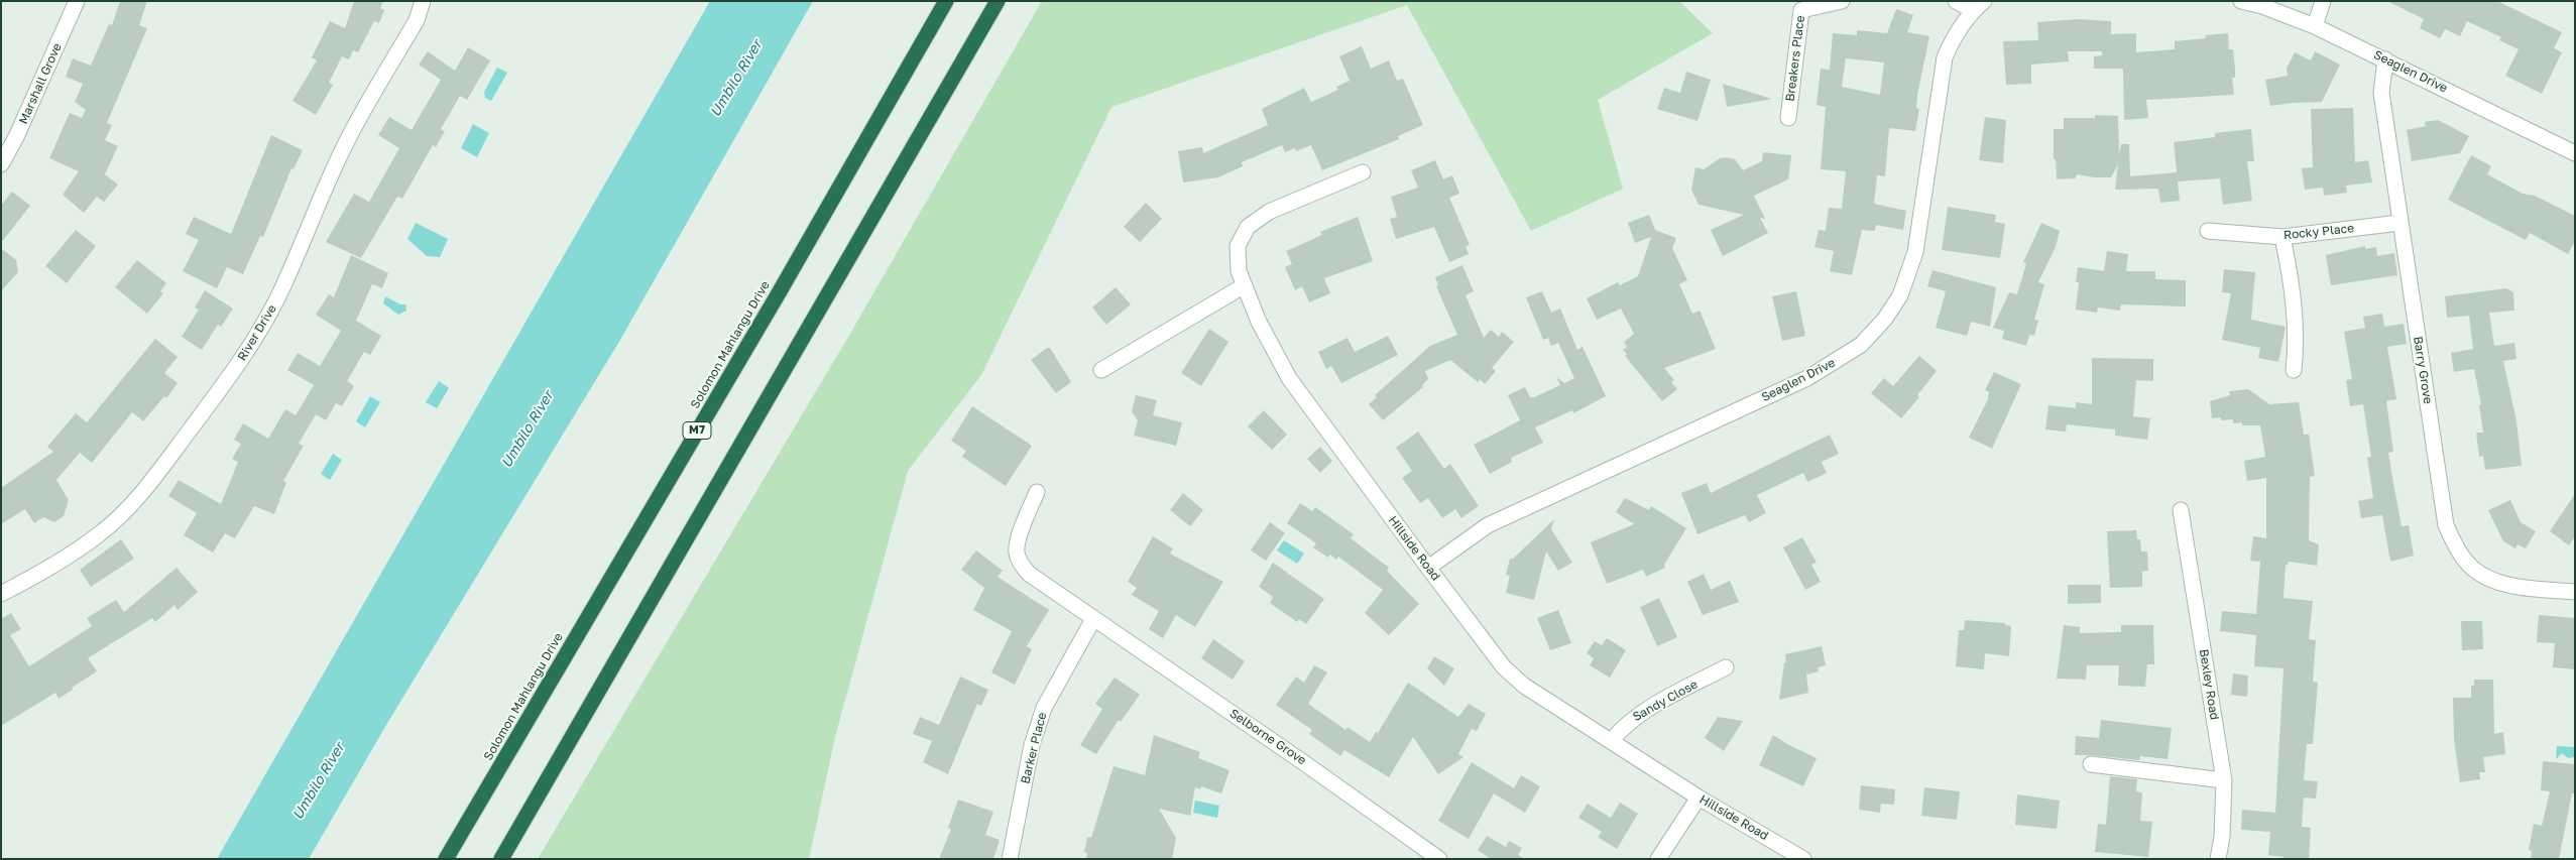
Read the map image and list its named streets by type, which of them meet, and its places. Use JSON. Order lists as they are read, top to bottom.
{
  "streets": {
    "highway": ["Solomon Mahlangu Drive", "M7"],
    "street": [
      "Breakers Place",
      "Seaglen Drive",
      "Marshall Grove",
      "Rocky Place",
      "River Drive",
      "Barry Grove",
      "Hillside Road",
      "Bexley Road",
      "Sandy Close",
      "Selborne Grove",
      "Barker Place"
    ]
  },
  "crossings": [
    ["Seaglen Drive", "Barry Grove"],
    ["Seaglen Drive", "Hillside Road"],
    ["Rocky Place", "Barry Grove"],
    ["Hillside Road", "Sandy Close"],
    ["Selborne Grove", "Barker Place"]
  ],
  "water": ["Umbilo River"]
}
